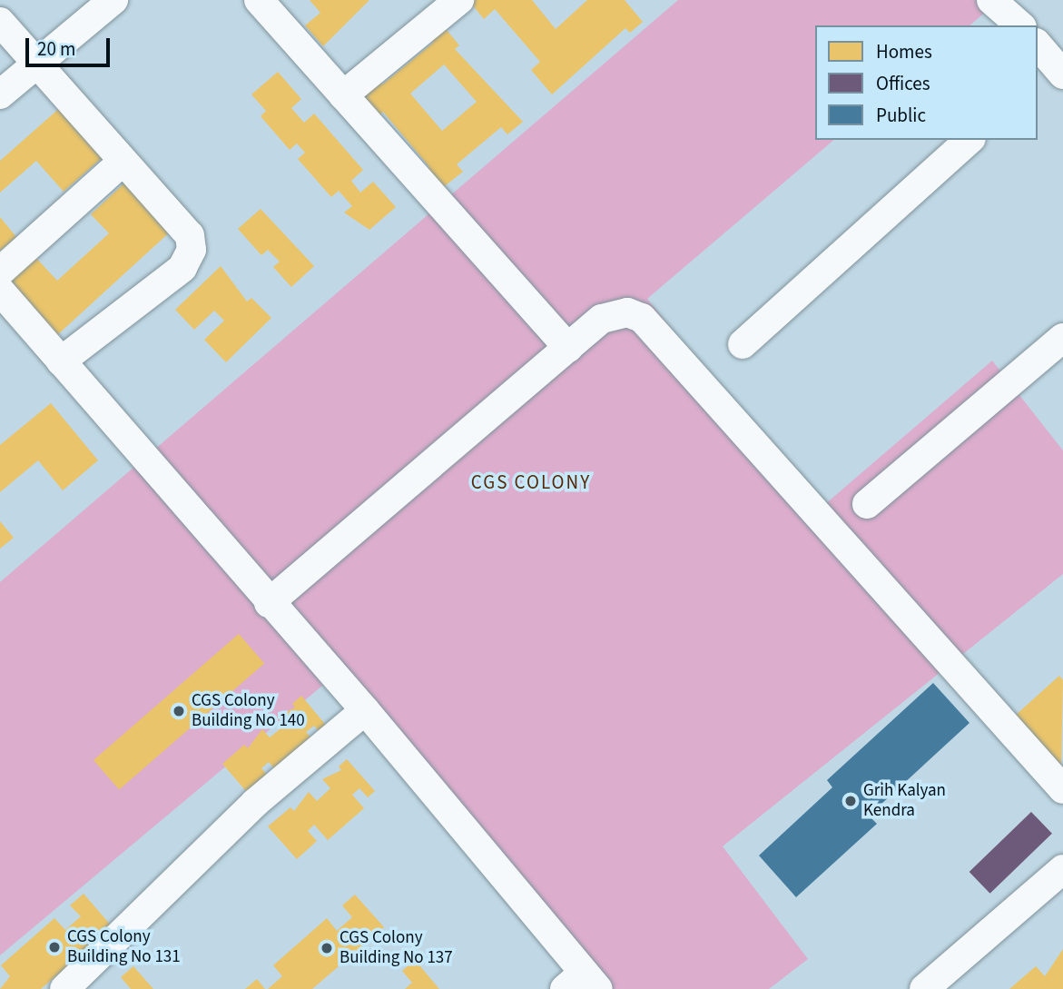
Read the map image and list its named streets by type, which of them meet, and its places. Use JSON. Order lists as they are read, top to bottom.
{
  "districts": ["CGS COLONY"],
  "places": [
    "CGS Colony Building No 140",
    "Grih Kalyan Kendra",
    "CGS Colony Building No 131",
    "CGS Colony Building No 137"
  ],
  "legend": ["Homes", "Offices", "Public"],
  "scale_bar": "20 m"
}
